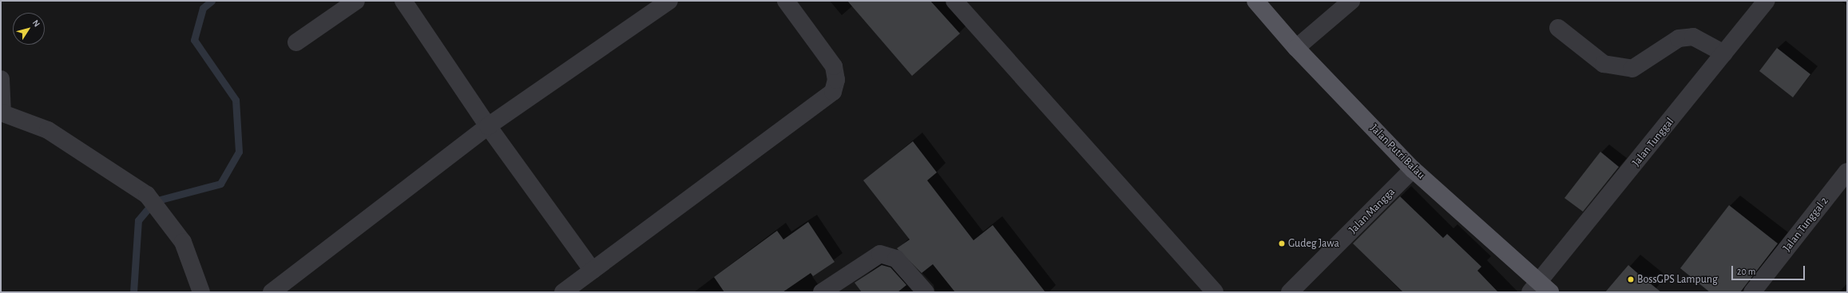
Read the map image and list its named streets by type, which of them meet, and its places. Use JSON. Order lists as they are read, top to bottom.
{
  "streets": {
    "main road": ["Jalan Putri Balau"],
    "street": ["Jalan Tunggal", "Jalan Mangga", "Jalan Tunggal 2"]
  },
  "crossings": [
    ["Jalan Tunggal", "Jalan Putri Balau"],
    ["Jalan Putri Balau", "Jalan Mangga"]
  ],
  "places": ["Gudeg Jawa", "BossGPS Lampung"],
  "scale_bar": "20 m",
  "north": "top right"
}
